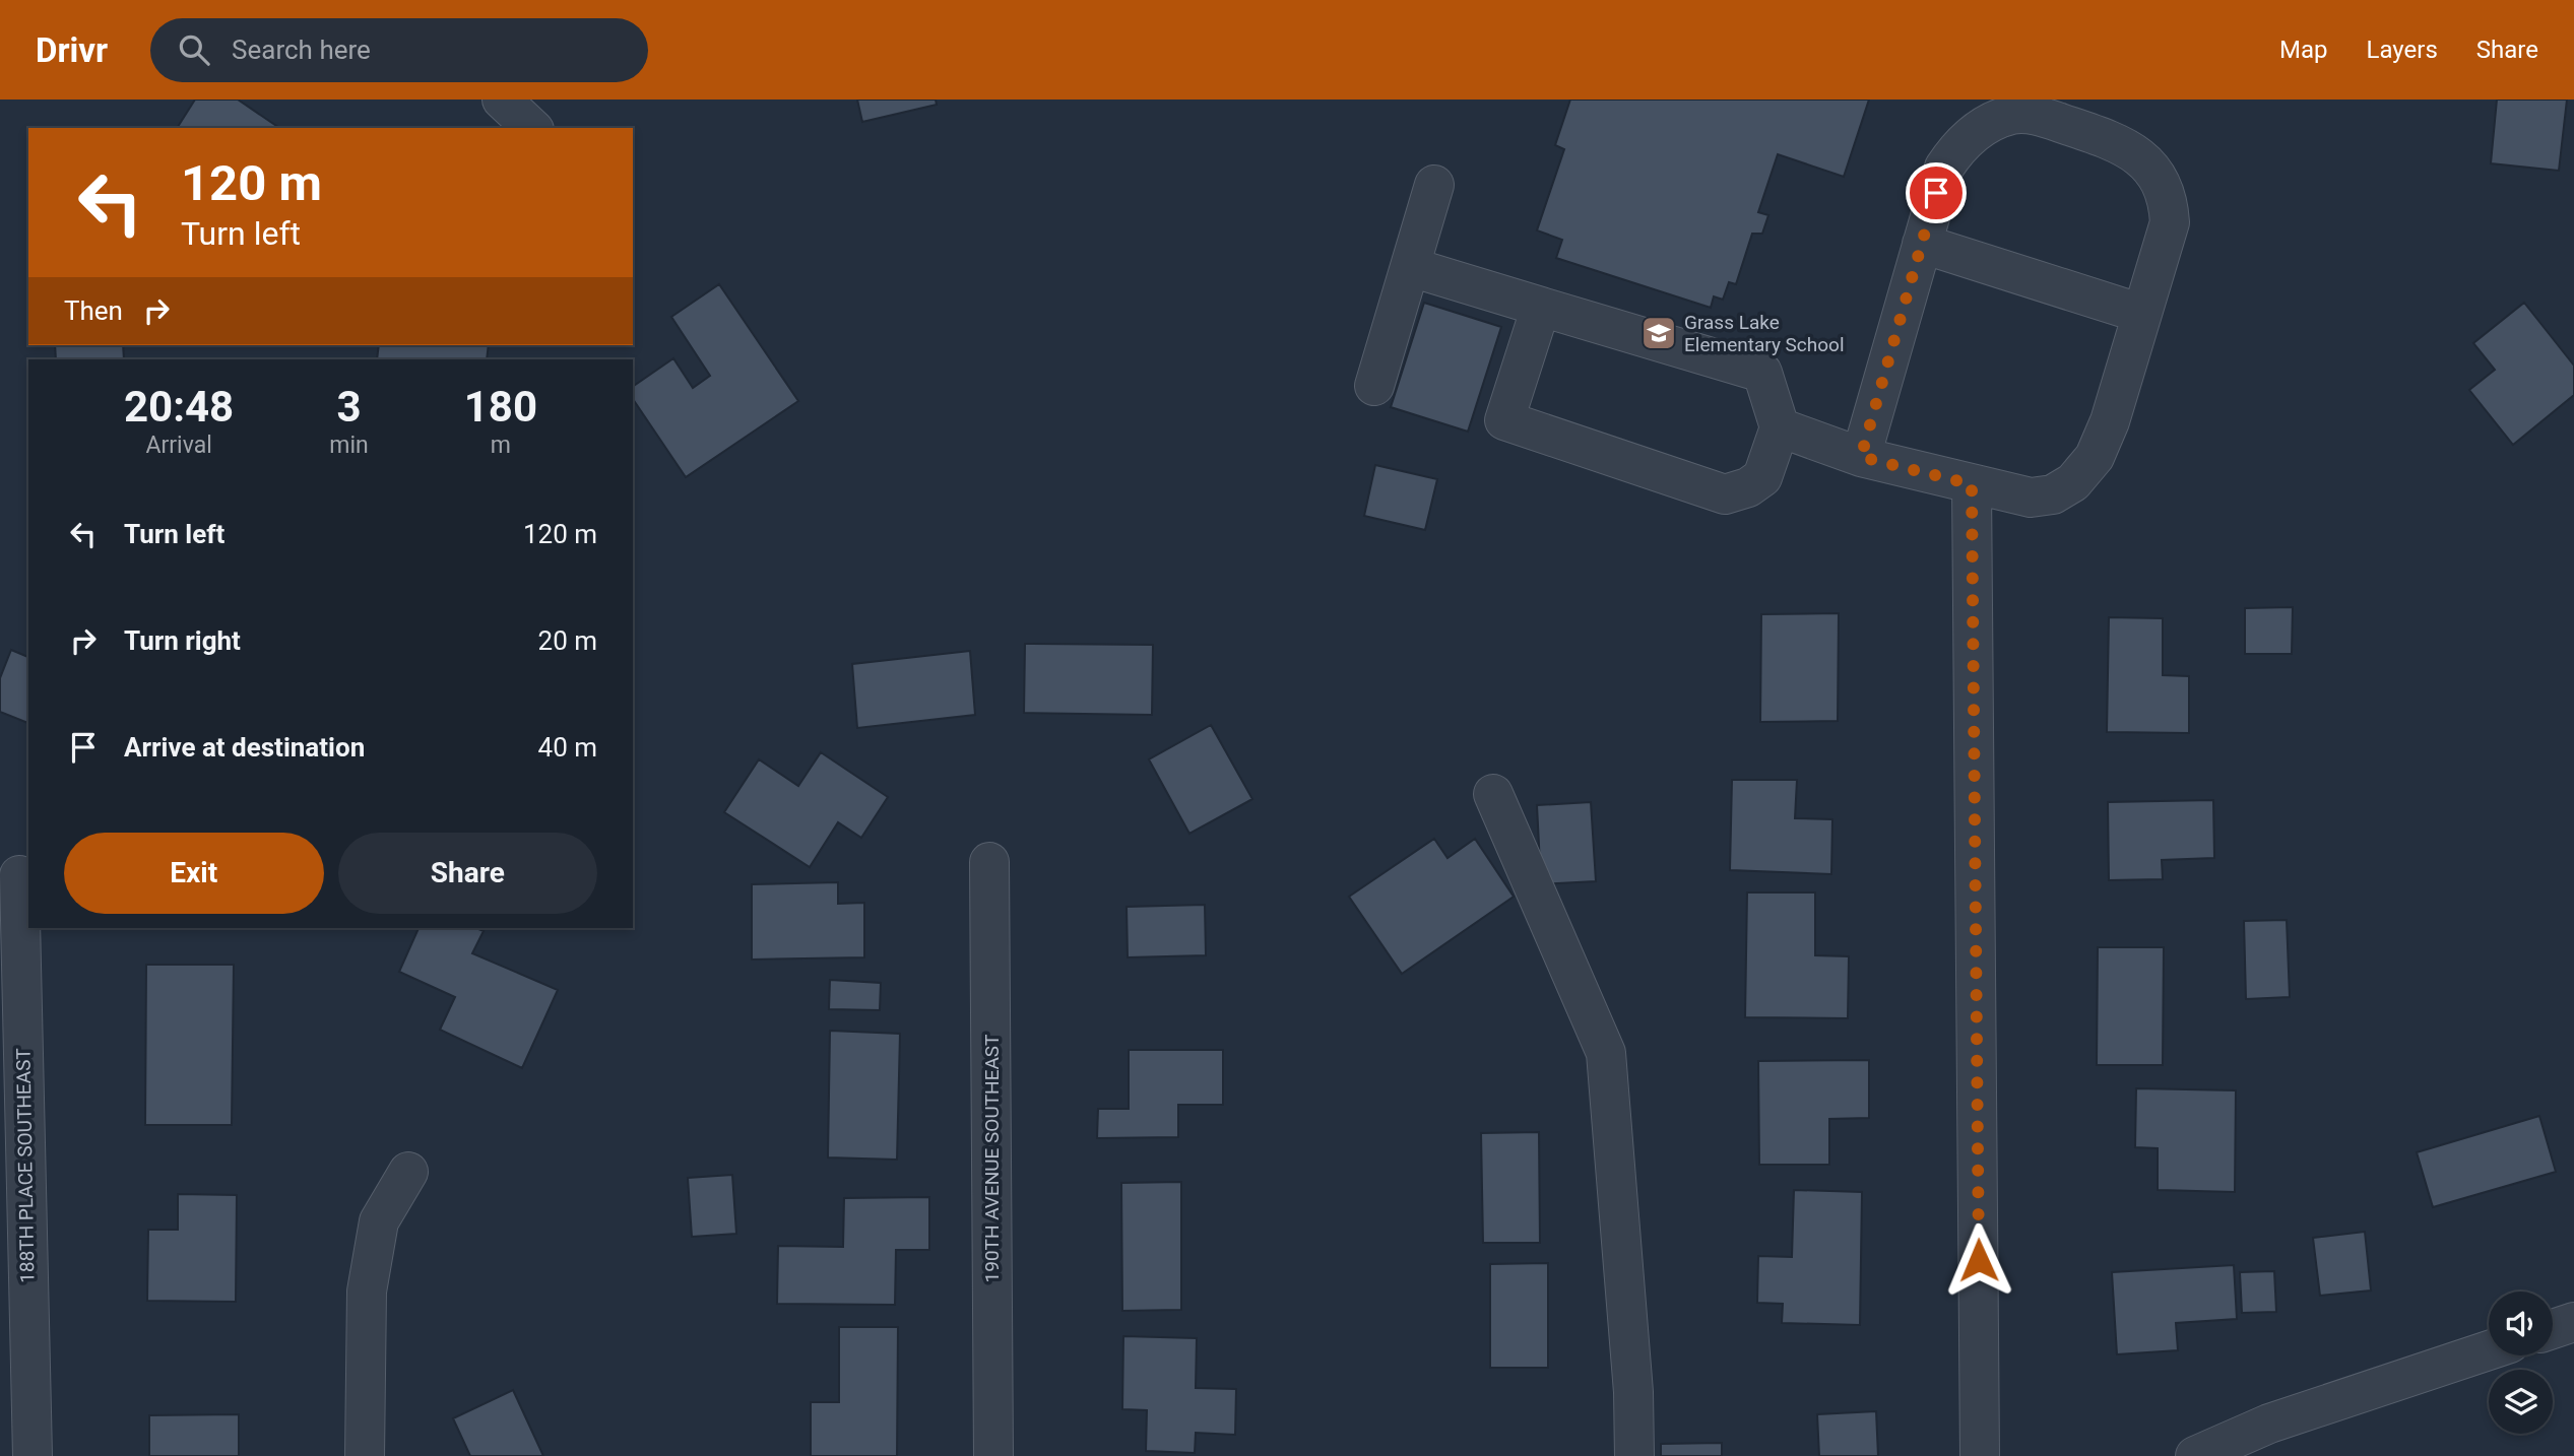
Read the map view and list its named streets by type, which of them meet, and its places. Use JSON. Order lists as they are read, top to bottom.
{
  "streets": {
    "street": ["190TH AVENUE SOUTHEAST", "188TH PLACE SOUTHEAST"]
  },
  "places": {
    "school or university": ["Grass Lake Elementary School"]
  },
  "page": {
    "header": "Drivr",
    "search": "Search here",
    "nav": ["Map", "Layers", "Share"],
    "turn": ["120 m", "Turn left"],
    "then": "Then",
    "eta": [
      "20:48",
      "Arrival",
      "3",
      "min",
      "180",
      "m"
    ],
    "list": [
      {
        "name": "Turn left",
        "value": "120 m"
      },
      {
        "name": "Turn right",
        "value": "20 m"
      },
      {
        "name": "Arrive at destination",
        "value": "40 m"
      }
    ],
    "buttons": ["Exit", "Share"]
  }
}
